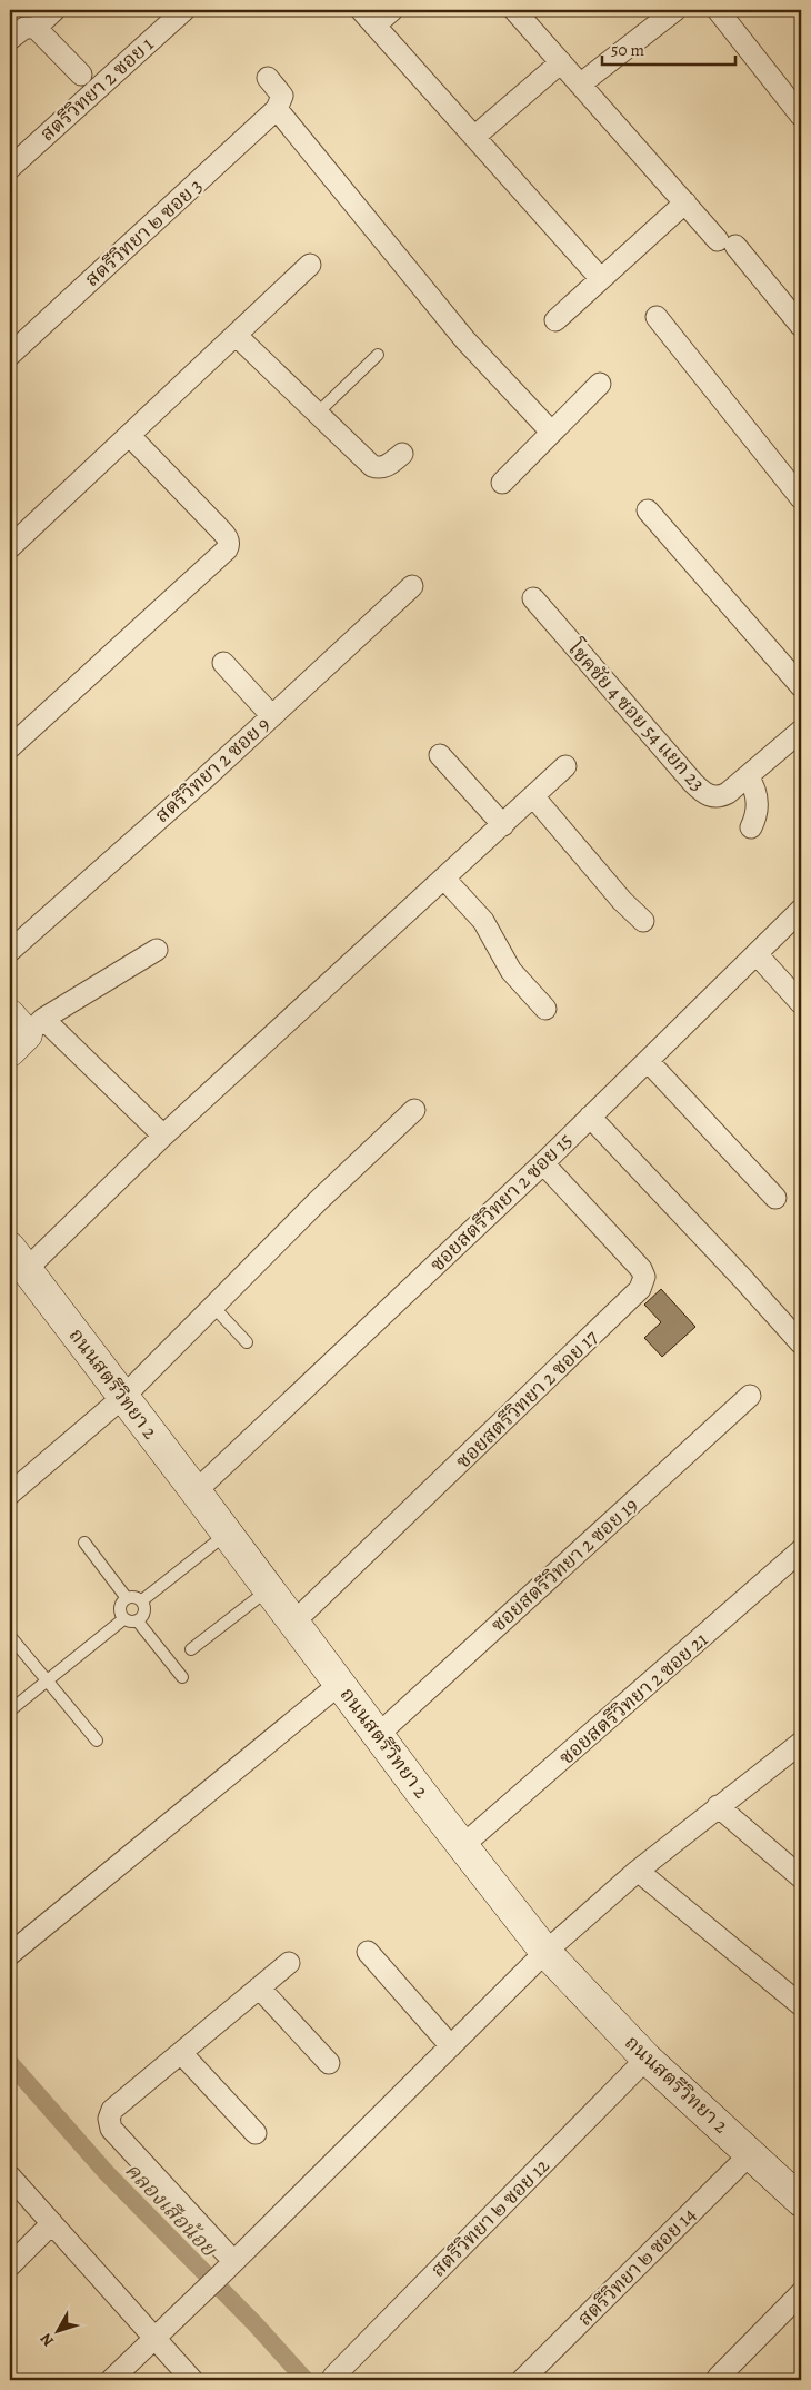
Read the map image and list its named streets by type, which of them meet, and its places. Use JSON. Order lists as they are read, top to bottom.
{
  "streets": {
    "street": [
      "สตรีวิทยา 2 ซอย 1",
      "สตรีวิทยา ๒ ซอย 3",
      "โชคชัย 4 ซอย 54 แยก 23",
      "สตรีวิทยา 2 ซอย 9",
      "ซอยสตรีวิทยา 2 ซอย 15",
      "ถนนสตรีวิทยา 2",
      "ซอยสตรีวิทยา 2 ซอย 17",
      "ซอยสตรีวิทยา 2 ซอย 19",
      "ซอยสตรีวิทยา 2 ซอย 21",
      "สตรีวิทยา ๒ ซอย 12",
      "สตรีวิทยา ๒ ซอย 14"
    ]
  },
  "crossings": [
    ["ซอยสตรีวิทยา 2 ซอย 15", "ถนนสตรีวิทยา 2"],
    ["ซอยสตรีวิทยา 2 ซอย 15", "ซอยสตรีวิทยา 2 ซอย 17"],
    ["ถนนสตรีวิทยา 2", "ซอยสตรีวิทยา 2 ซอย 17"],
    ["ถนนสตรีวิทยา 2", "ซอยสตรีวิทยา 2 ซอย 19"],
    ["ถนนสตรีวิทยา 2", "ซอยสตรีวิทยา 2 ซอย 21"],
    ["ถนนสตรีวิทยา 2", "สตรีวิทยา ๒ ซอย 12"],
    ["ถนนสตรีวิทยา 2", "สตรีวิทยา ๒ ซอย 14"]
  ],
  "water": ["คลองเสือน้อย"],
  "scale_bar": "50 m",
  "north": "bottom left"
}
